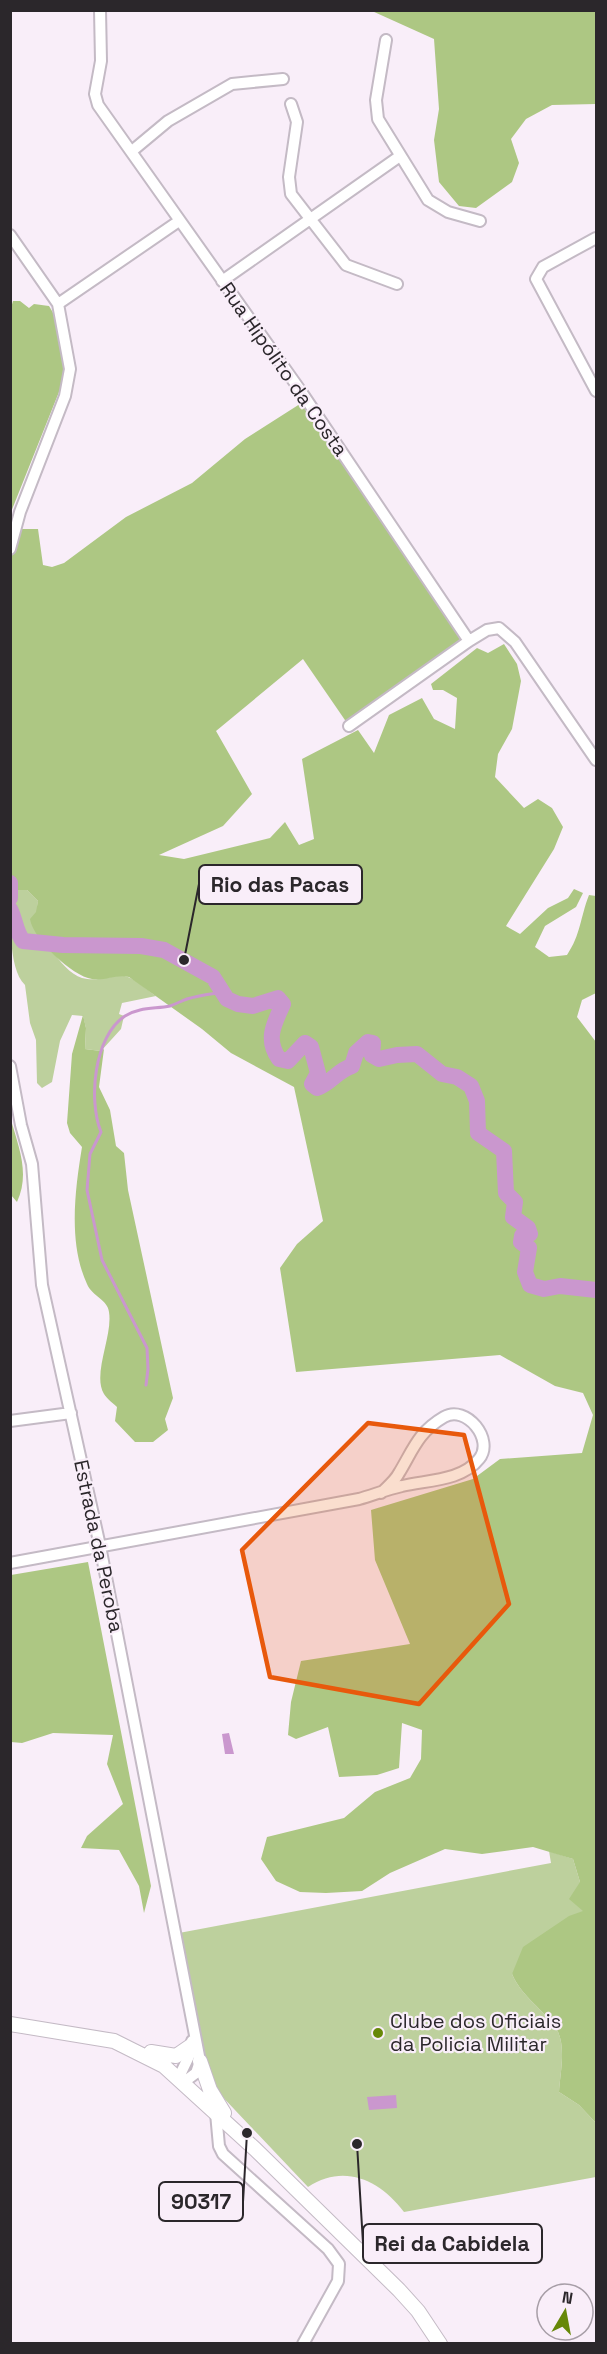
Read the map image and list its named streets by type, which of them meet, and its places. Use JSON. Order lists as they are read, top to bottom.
{
  "streets": {
    "street": ["Rua Hipólito da Costa", "Estrada da Peroba"]
  },
  "places": [
    "Rio das Pacas",
    "Clube dos Oficiais da Policia Militar",
    "90317",
    "Rei da Cabidela"
  ],
  "north": "top"
}
